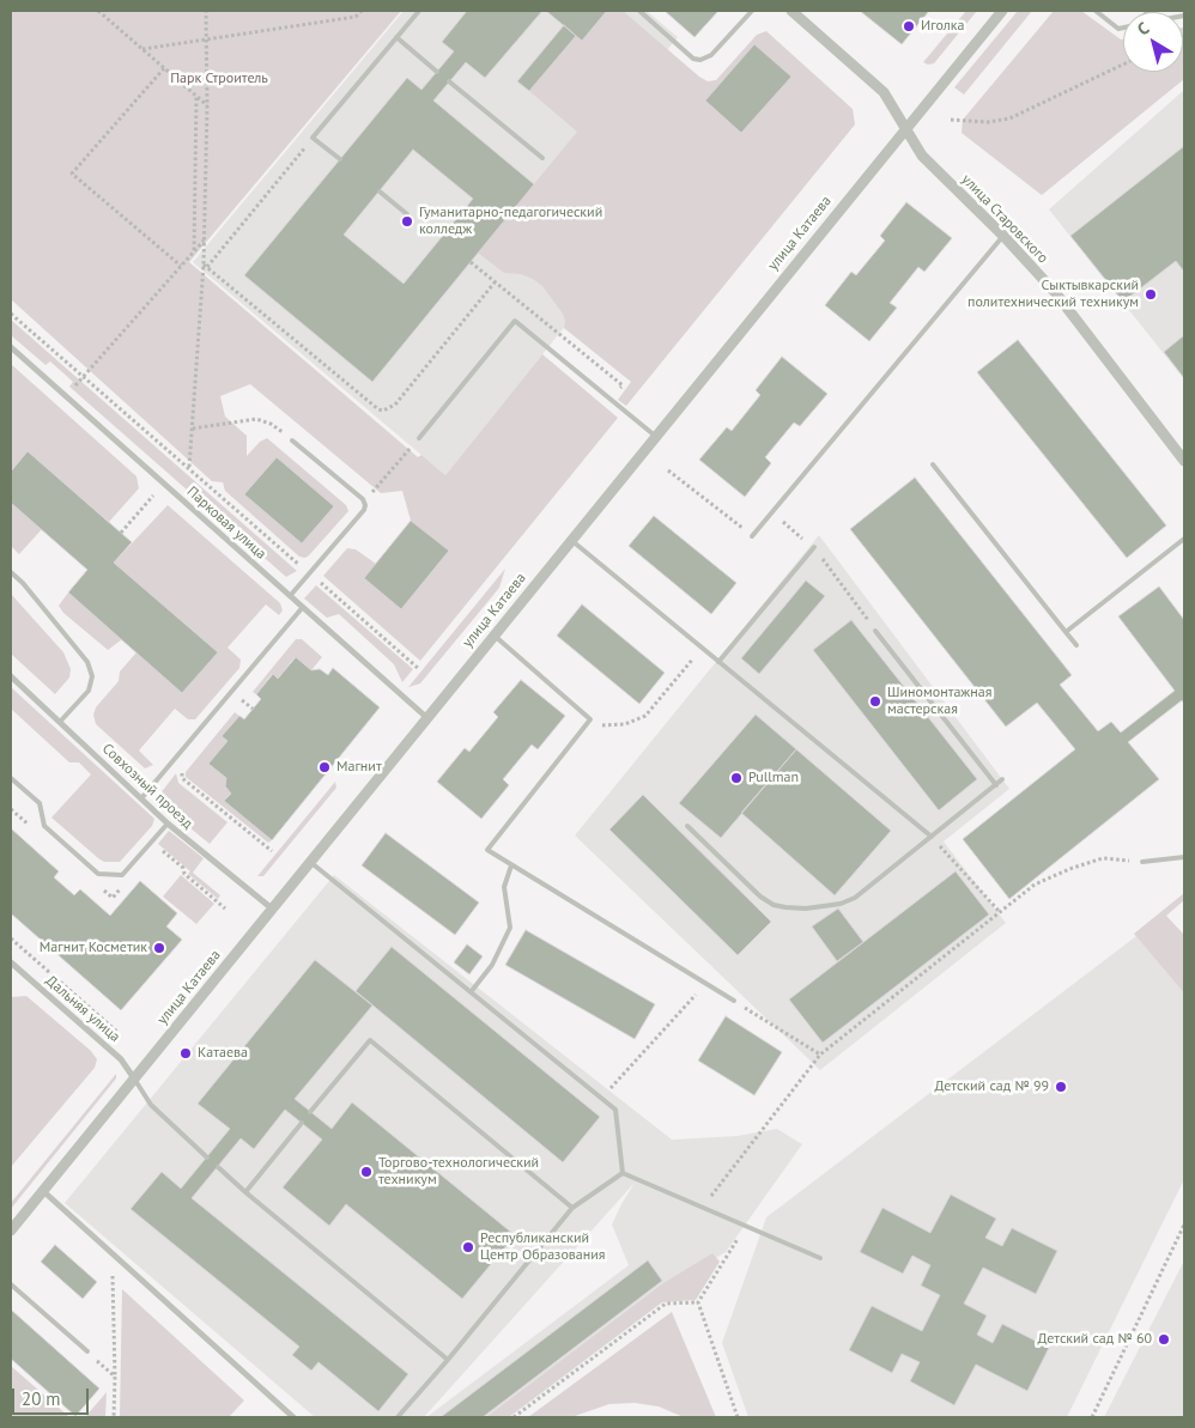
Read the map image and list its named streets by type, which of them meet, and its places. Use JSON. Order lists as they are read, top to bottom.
{
  "streets": {
    "street": [
      "улица Старовского",
      "улица Катаева",
      "Парковая улица",
      "Совхозный проезд",
      "Дальняя улица"
    ]
  },
  "crossings": [
    ["улица Старовского", "улица Катаева"],
    ["улица Катаева", "Парковая улица"],
    ["улица Катаева", "Совхозный проезд"],
    ["улица Катаева", "Дальняя улица"]
  ],
  "parks": ["Парк Строитель"],
  "places": [
    "Иголка",
    "Гуманитарно-педагогический колледж",
    "Сыктывкарский политехнический техникум",
    "Шиномонтажная мастерская",
    "Магнит",
    "Pullman",
    "Магнит Косметик",
    "Катаева",
    "Детский сад № 99",
    "Торгово-технологический техникум",
    "Республиканский Центр Образования",
    "Детский сад № 60"
  ],
  "scale_bar": "20 m",
  "north": "top left"
}
